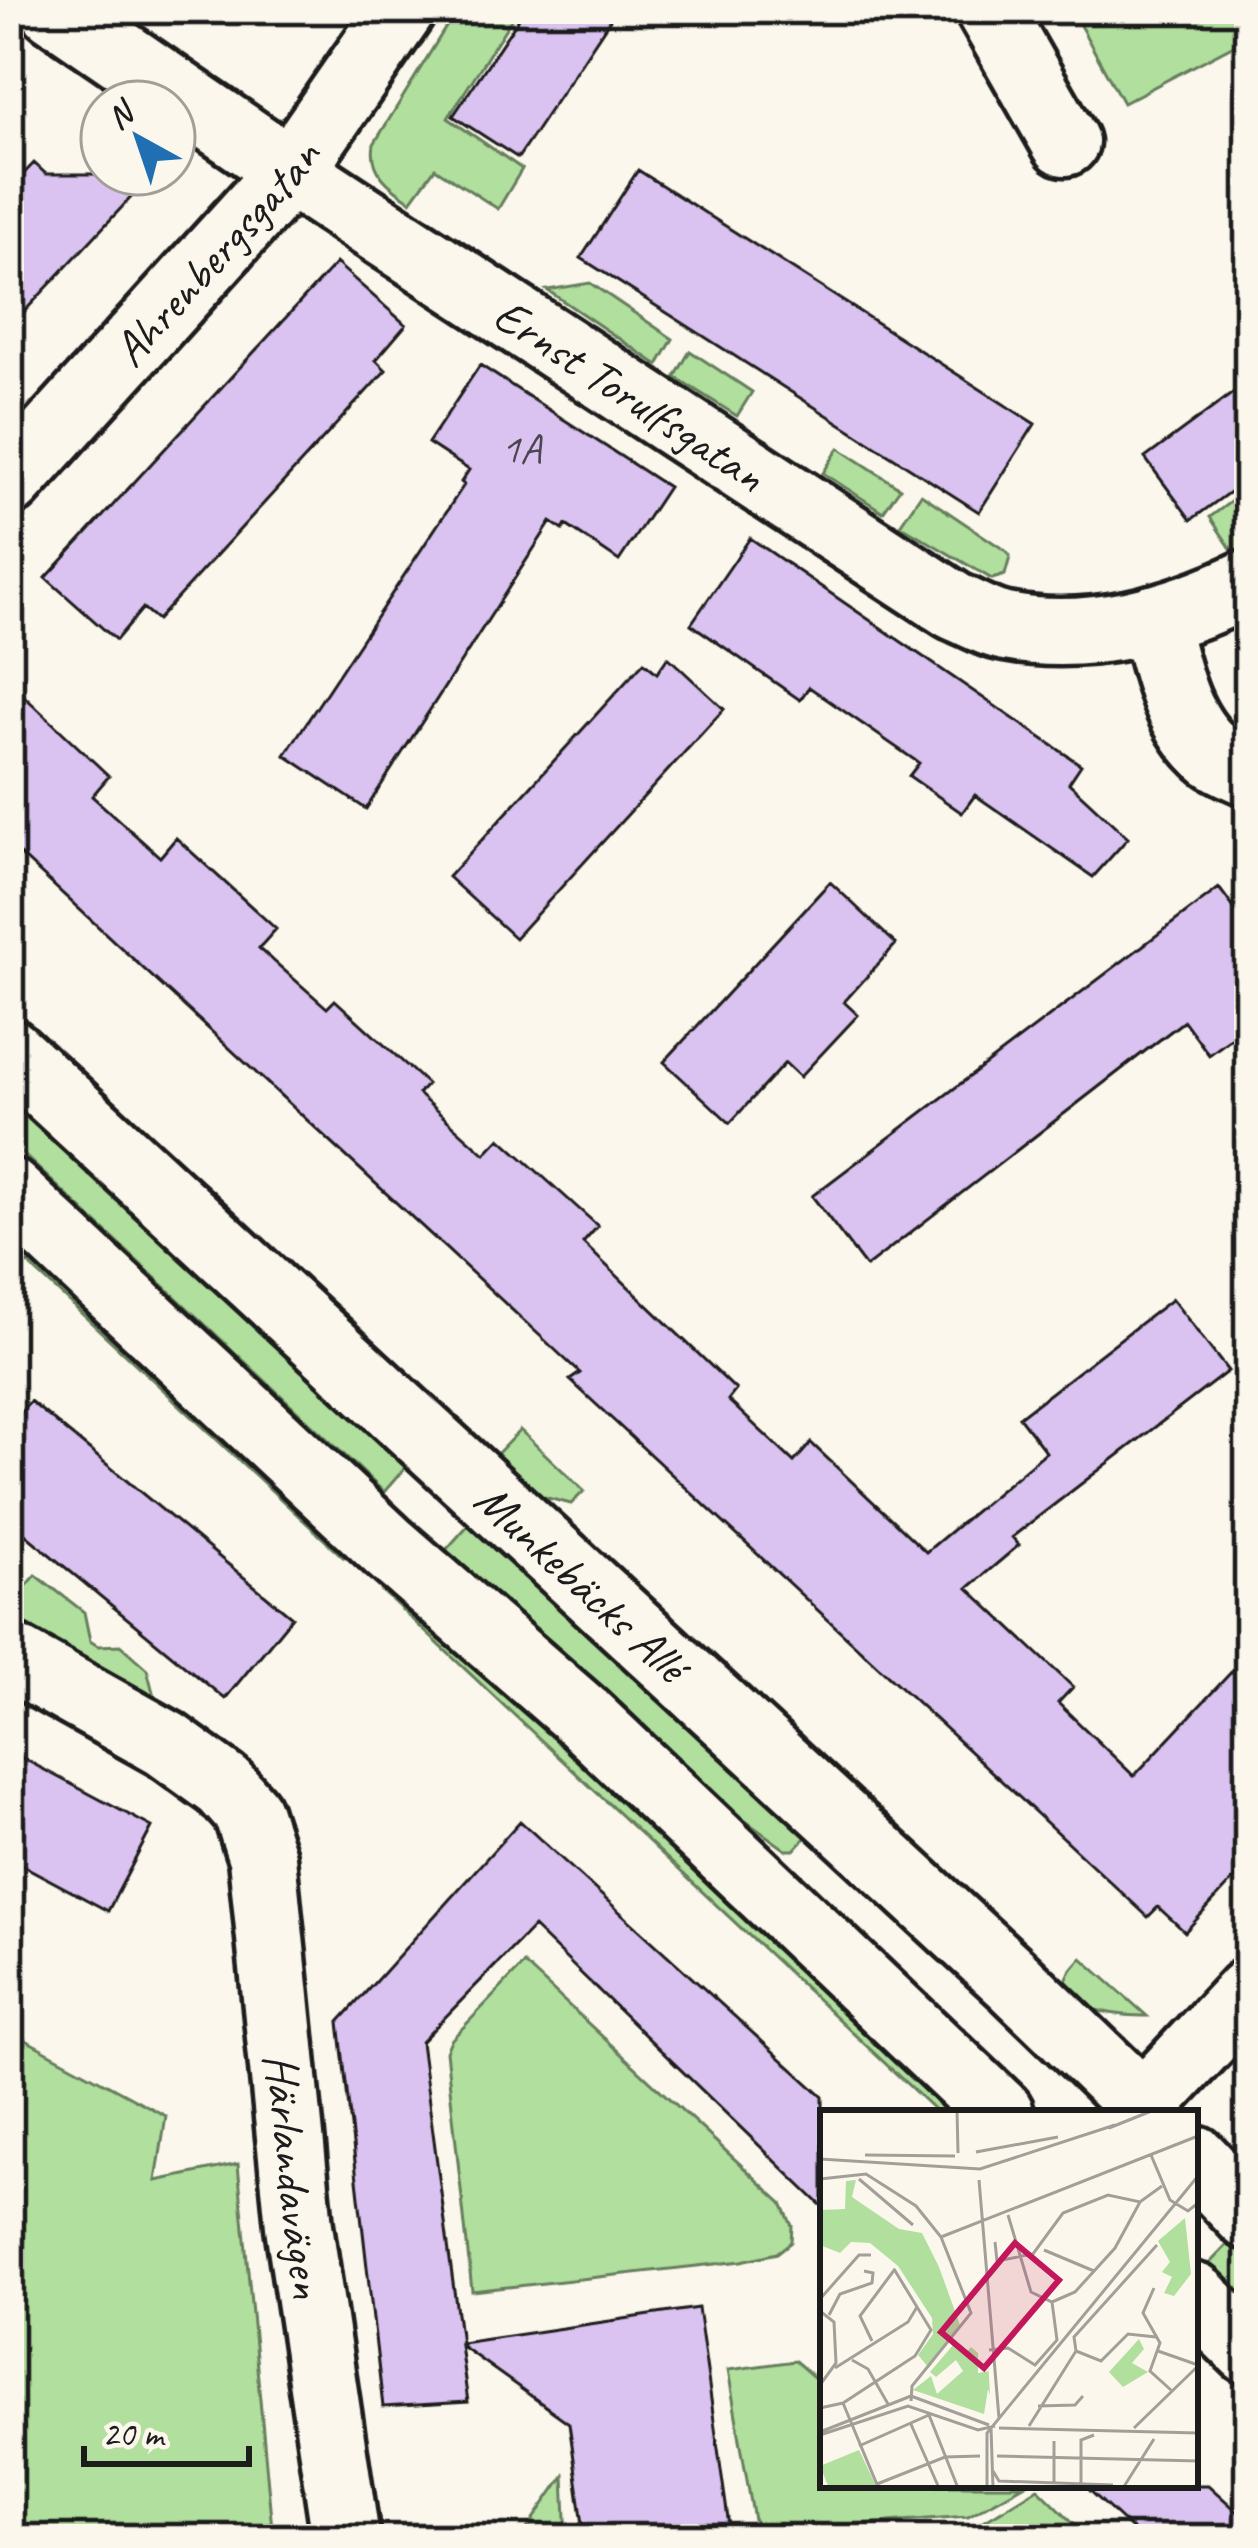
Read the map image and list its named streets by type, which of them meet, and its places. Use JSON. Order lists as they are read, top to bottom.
{
  "streets": {
    "street": [
      "Ahrenbergsgatan",
      "Ernst Torulfsgatan",
      "Munkebäcks Allé",
      "Härlandavägen"
    ]
  },
  "crossings": [
    ["Ahrenbergsgatan", "Ernst Torulfsgatan"]
  ],
  "house_numbers": ["1A"],
  "scale_bar": "20 m",
  "north": "top left"
}
